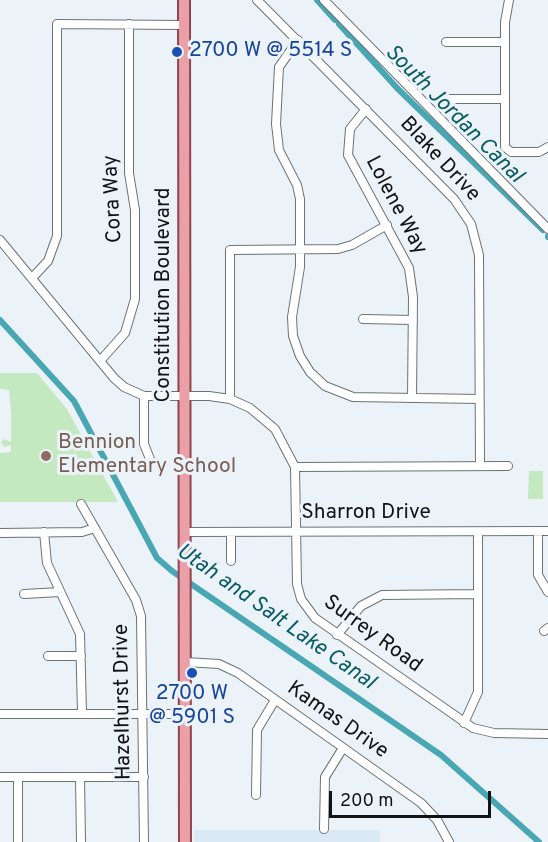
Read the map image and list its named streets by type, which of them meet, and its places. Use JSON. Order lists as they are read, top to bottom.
{
  "streets": {
    "main road": ["Constitution Boulevard"],
    "street": [
      "Blake Drive",
      "Cora Way",
      "Lolene Way",
      "Sharron Drive",
      "Surrey Road",
      "Hazelhurst Drive",
      "Kamas Drive"
    ]
  },
  "crossings": [
    ["Blake Drive", "Lolene Way"],
    ["Constitution Boulevard", "Sharron Drive"],
    ["Constitution Boulevard", "Surrey Road"],
    ["Constitution Boulevard", "Kamas Drive"],
    ["Sharron Drive", "Surrey Road"]
  ],
  "water": ["South Jordan Canal", "Utah and Salt Lake Canal"],
  "places": ["2700 W @ 5514 S", "Bennion Elementary School", "2700 W @ 5901 S"],
  "scale_bar": "200 m"
}
